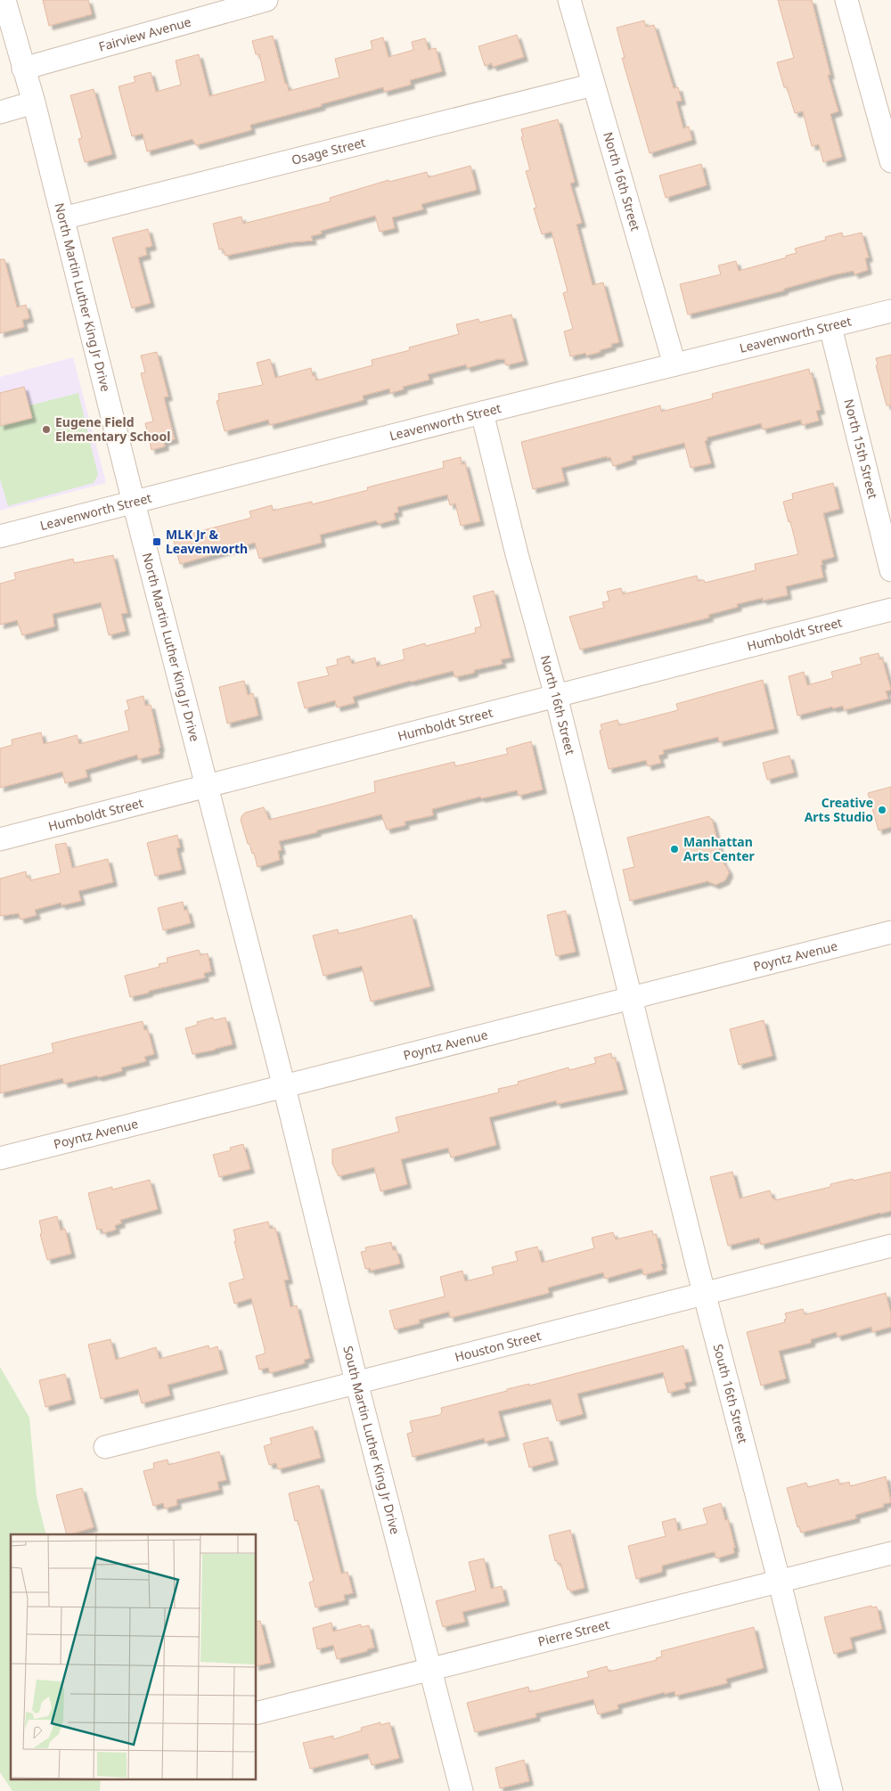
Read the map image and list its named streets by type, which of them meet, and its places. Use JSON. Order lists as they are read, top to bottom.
{
  "streets": {
    "street": [
      "Fairview Avenue",
      "Osage Street",
      "North 16th Street",
      "North Martin Luther King Jr Drive",
      "Leavenworth Street",
      "North 15th Street",
      "Humboldt Street",
      "Poyntz Avenue",
      "Houston Street",
      "South 16th Street",
      "South Martin Luther King Jr Drive",
      "Pierre Street"
    ]
  },
  "crossings": [
    ["Fairview Avenue", "North Martin Luther King Jr Drive"],
    ["Osage Street", "North 16th Street"],
    ["Osage Street", "North Martin Luther King Jr Drive"],
    ["North 16th Street", "Leavenworth Street"],
    ["North 16th Street", "Humboldt Street"],
    ["North 16th Street", "Poyntz Avenue"],
    ["North 16th Street", "South 16th Street"],
    ["North Martin Luther King Jr Drive", "Leavenworth Street"],
    ["North Martin Luther King Jr Drive", "Humboldt Street"],
    ["North Martin Luther King Jr Drive", "Poyntz Avenue"],
    ["North Martin Luther King Jr Drive", "South Martin Luther King Jr Drive"],
    ["Leavenworth Street", "North 15th Street"],
    ["Poyntz Avenue", "South 16th Street"],
    ["Poyntz Avenue", "South Martin Luther King Jr Drive"],
    ["Houston Street", "South 16th Street"],
    ["Houston Street", "South Martin Luther King Jr Drive"],
    ["South 16th Street", "Pierre Street"],
    ["South Martin Luther King Jr Drive", "Pierre Street"]
  ],
  "places": {
    "other": ["Eugene Field Elementary School", "Creative Arts Studio", "Manhattan Arts Center"],
    "transit": ["MLK Jr & Leavenworth"]
  }
}
